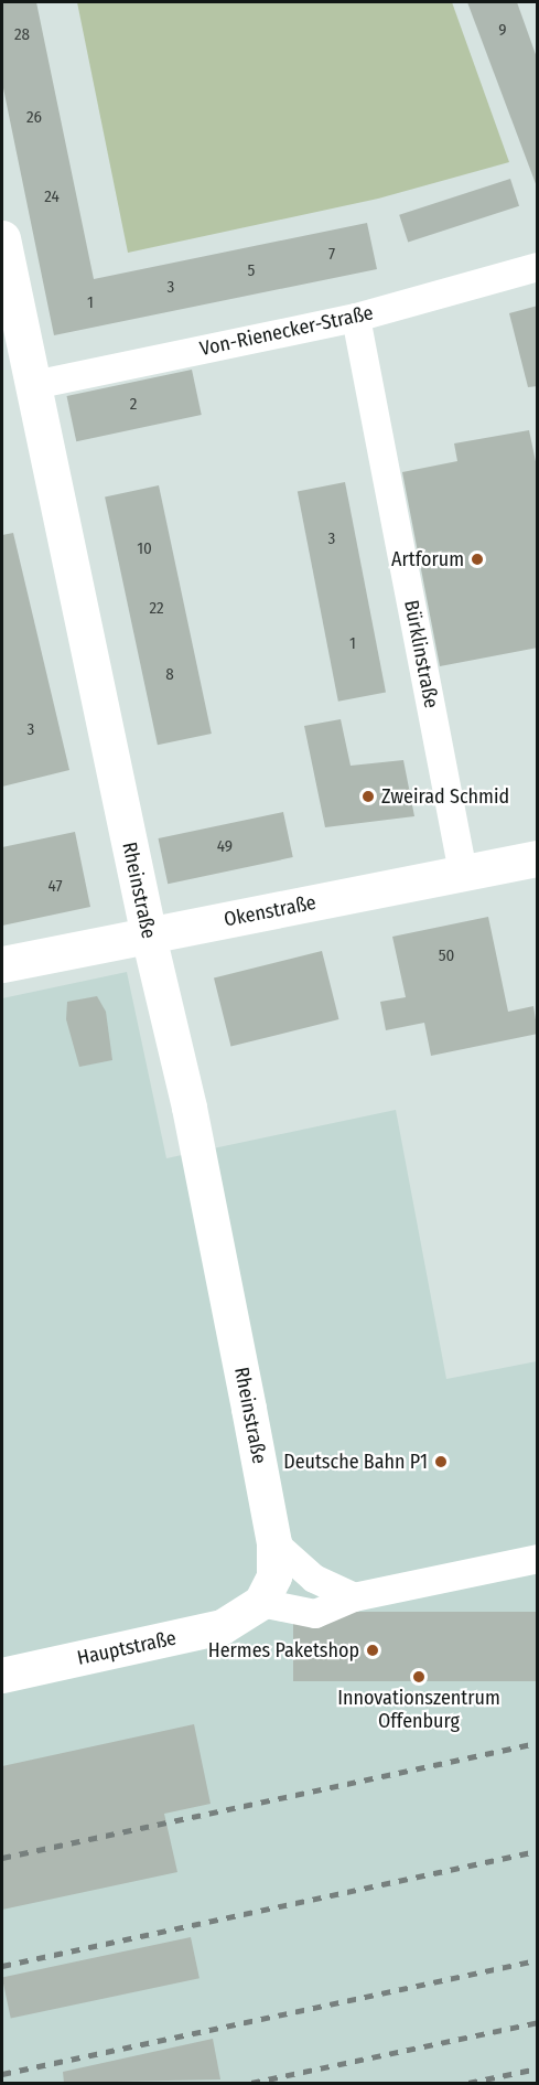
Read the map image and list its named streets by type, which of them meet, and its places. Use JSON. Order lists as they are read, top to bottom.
{
  "streets": {
    "main road": ["Rheinstraße", "Okenstraße"],
    "street": ["Von-Rienecker-Straße", "Bürklinstraße", "Hauptstraße"]
  },
  "crossings": [
    ["Von-Rienecker-Straße", "Bürklinstraße"],
    ["Von-Rienecker-Straße", "Rheinstraße"],
    ["Bürklinstraße", "Okenstraße"],
    ["Rheinstraße", "Okenstraße"]
  ],
  "places": [
    "Artforum",
    "Zweirad Schmid",
    "Deutsche Bahn P1",
    "Hermes Paketshop",
    "Innovationszentrum Offenburg"
  ],
  "house_numbers": [
    "9",
    "28",
    "26",
    "24",
    "7",
    "5",
    "3",
    "1",
    "2",
    "3",
    "10",
    "22",
    "1",
    "8",
    "3",
    "49",
    "47",
    "50"
  ]
}
